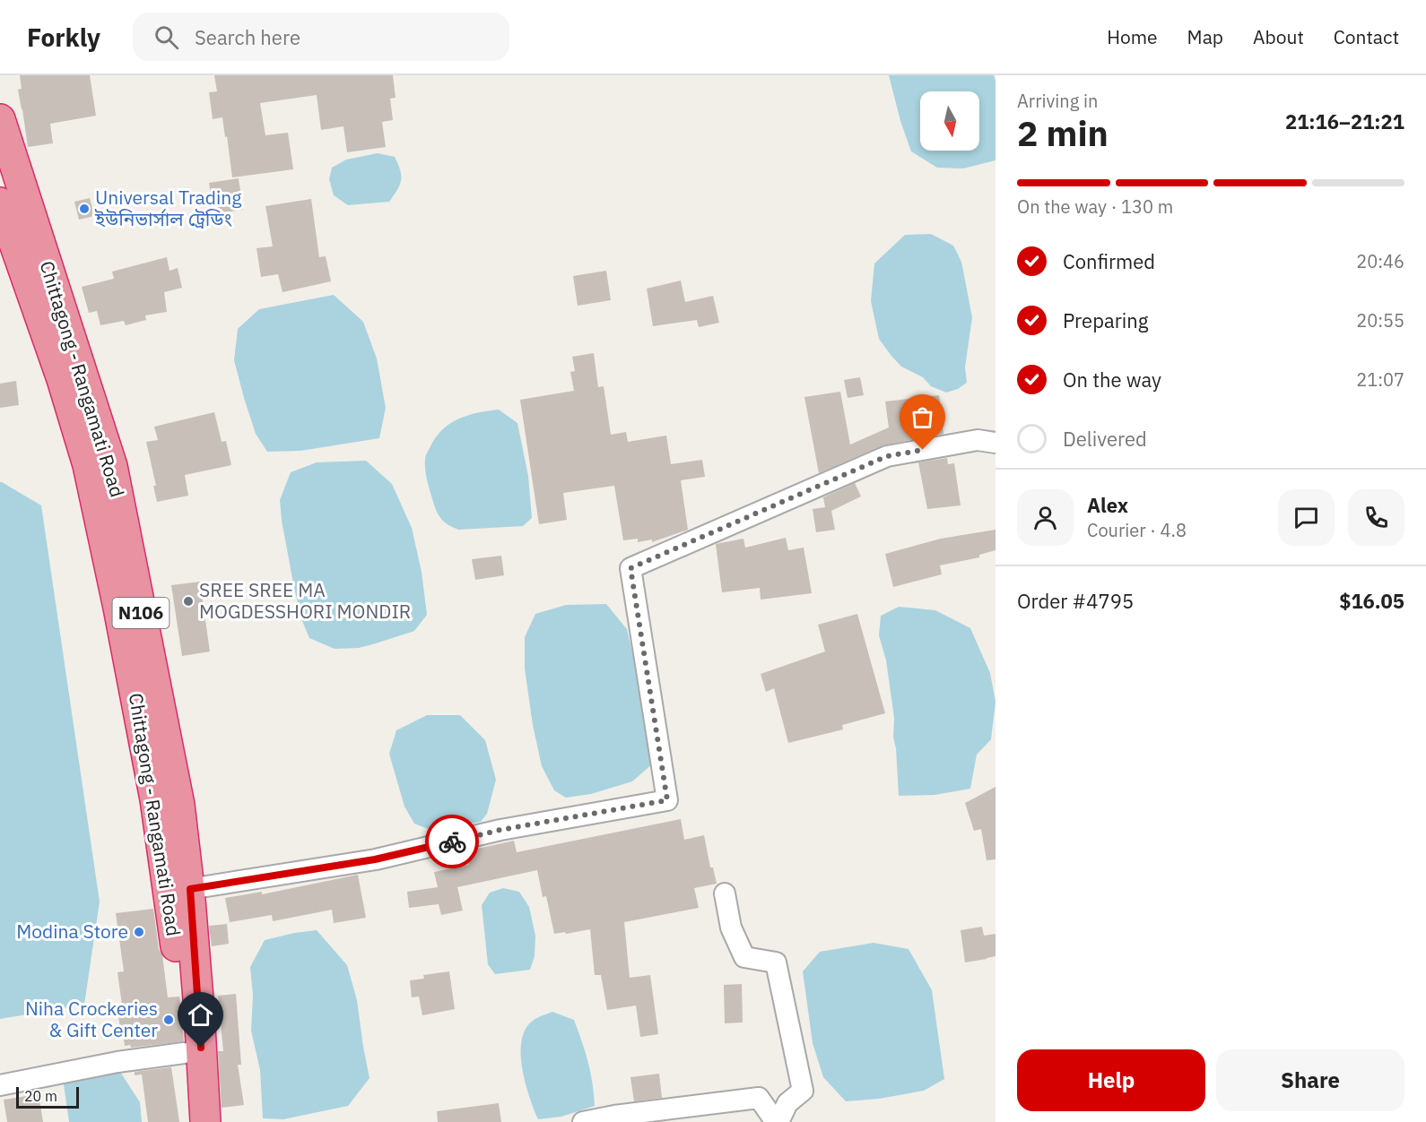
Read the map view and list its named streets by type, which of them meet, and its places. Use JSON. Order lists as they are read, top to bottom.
{
  "streets": {
    "highway": ["Chittagong - Rangamati Road", "N106"]
  },
  "places": [
    "Universal Trading ইউনিভার্সাল ট্রেডিং",
    "SREE SREE MA MOGDESSHORI MONDIR",
    "Modina Store",
    "Niha Crockeries & Gift Center"
  ],
  "scale_bar": "20 m",
  "north": "bottom",
  "page": {
    "header": "Forkly",
    "search": "Search here",
    "nav": [
      "Home",
      "Map",
      "About",
      "Contact"
    ],
    "heading": ["2 min", "Arriving in", "21:16–21:21"],
    "panel": [
      "Alex",
      "Courier · 4.8",
      "Order #4795",
      "$16.05"
    ],
    "bar": "On the way · 130 m",
    "list": [
      ["Confirmed", "20:46"],
      ["Preparing", "20:55"],
      ["On the way", "21:07"],
      "Delivered"
    ],
    "buttons": ["Help", "Share"],
    "scale": "20 m"
  }
}
